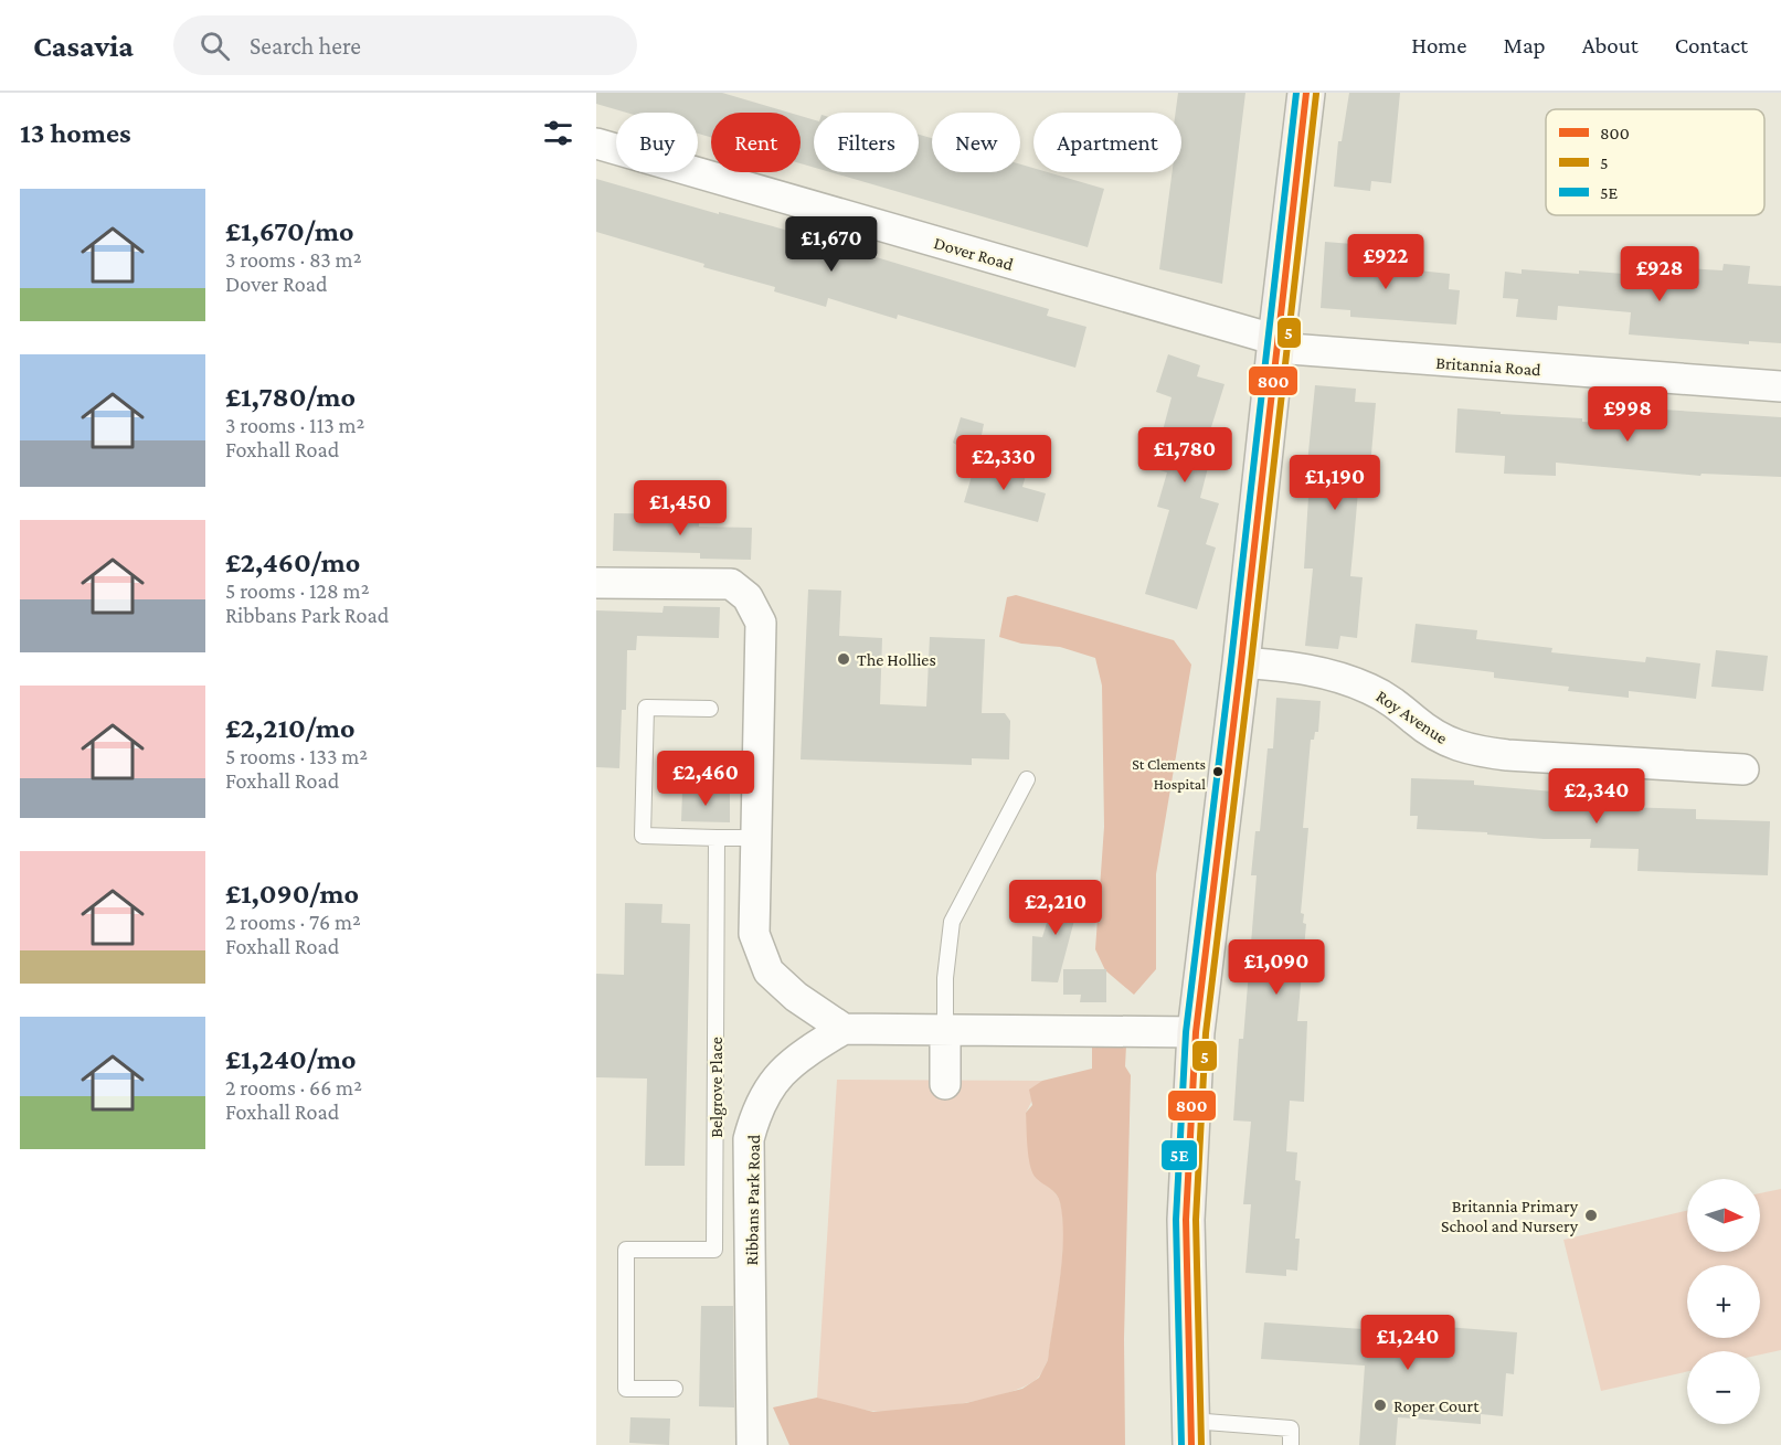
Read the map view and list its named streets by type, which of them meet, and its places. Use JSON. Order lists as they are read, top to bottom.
{
  "streets": {
    "street": [
      "Dover Road",
      "Britannia Road",
      "Roy Avenue",
      "Ribbans Park Road"
    ],
    "lane": ["Belgrove Place"]
  },
  "crossings": [
    ["Dover Road", "Britannia Road"]
  ],
  "places": [
    "The Hollies",
    "St Clements Hospital",
    "Britannia Primary School and Nursery",
    "Roper Court"
  ],
  "lines": ["transit line 800", "transit line 5E", "transit line 5"],
  "legend": ["800", "5", "5E"],
  "north": "right",
  "page": {
    "header": "Casavia",
    "search": "Search here",
    "nav": [
      "Home",
      "Map",
      "About",
      "Contact"
    ],
    "heading": "13 homes",
    "chip": [
      "Buy",
      "Rent",
      "Filters",
      "New",
      "Apartment"
    ],
    "list": [
      {
        "name": "£1,670/mo",
        "note": "3 rooms · 83 m² · Dover Road"
      },
      {
        "name": "£1,780/mo",
        "note": "3 rooms · 113 m² · Foxhall Road"
      },
      {
        "name": "£2,460/mo",
        "note": "5 rooms · 128 m² · Ribbans Park Road"
      },
      {
        "name": "£2,210/mo",
        "note": "5 rooms · 133 m² · Foxhall Road"
      },
      {
        "name": "£1,090/mo",
        "note": "2 rooms · 76 m² · Foxhall Road"
      },
      {
        "name": "£1,240/mo",
        "note": "2 rooms · 66 m² · Foxhall Road"
      }
    ],
    "price": [
      "£1,670",
      "£922",
      "£928",
      "£998",
      "£1,780",
      "£2,330",
      "£1,190",
      "£1,450",
      "£2,460",
      "£2,340",
      "£2,210",
      "£1,090",
      "£1,240"
    ],
    "map_buttons": ["+", "−"]
  }
}
